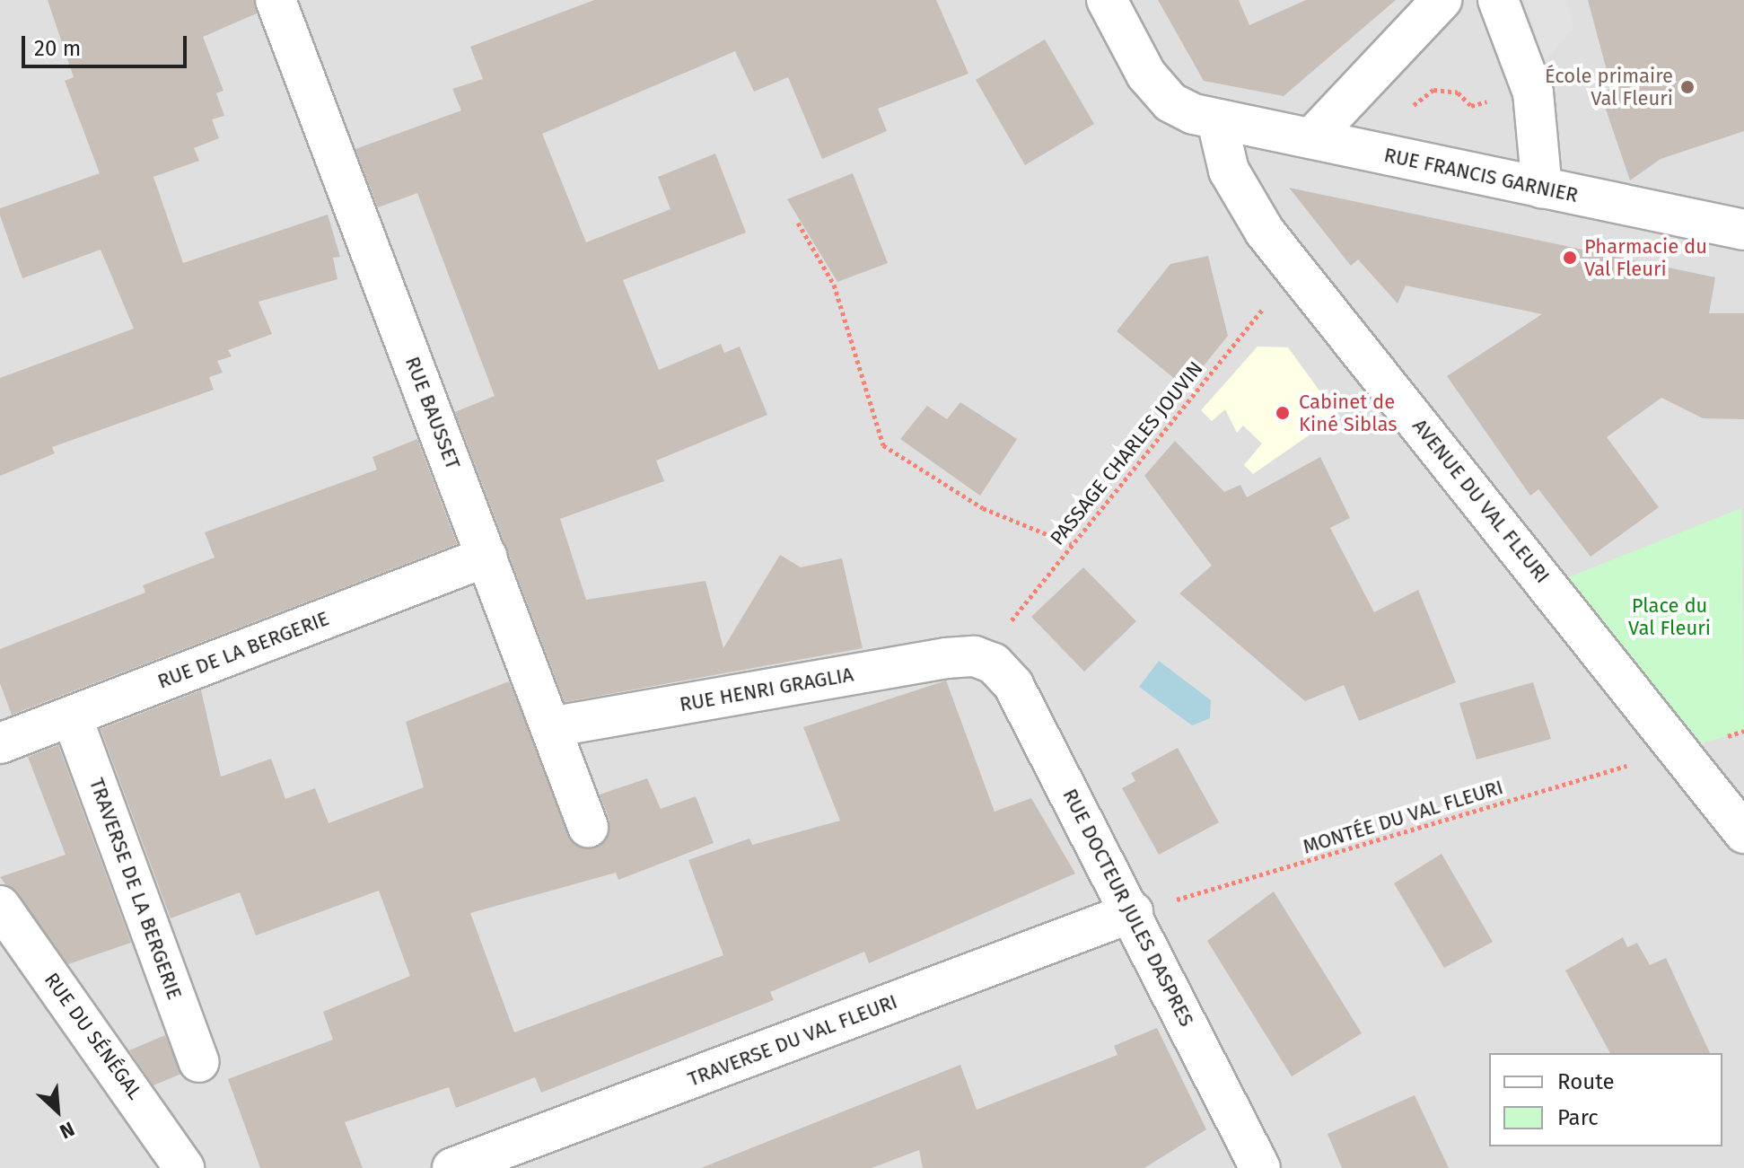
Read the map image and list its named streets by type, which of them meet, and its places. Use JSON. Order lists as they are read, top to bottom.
{
  "streets": {
    "street": [
      "RUE FRANCIS GARNIER",
      "RUE BAUSSET",
      "AVENUE DU VAL FLEURI",
      "RUE DE LA BERGERIE",
      "RUE HENRI GRAGLIA",
      "TRAVERSE DE LA BERGERIE",
      "RUE DOCTEUR JULES DASPRES",
      "RUE DU SÉNÉGAL",
      "TRAVERSE DU VAL FLEURI"
    ],
    "path": ["PASSAGE CHARLES JOUVIN", "MONTÉE DU VAL FLEURI"]
  },
  "crossings": [
    ["RUE FRANCIS GARNIER", "AVENUE DU VAL FLEURI"],
    ["RUE BAUSSET", "RUE DE LA BERGERIE"],
    ["RUE BAUSSET", "RUE HENRI GRAGLIA"],
    ["PASSAGE CHARLES JOUVIN", "AVENUE DU VAL FLEURI"],
    ["PASSAGE CHARLES JOUVIN", "RUE HENRI GRAGLIA"],
    ["PASSAGE CHARLES JOUVIN", "RUE DOCTEUR JULES DASPRES"],
    ["AVENUE DU VAL FLEURI", "MONTÉE DU VAL FLEURI"],
    ["RUE DE LA BERGERIE", "TRAVERSE DE LA BERGERIE"],
    ["RUE HENRI GRAGLIA", "RUE DOCTEUR JULES DASPRES"],
    ["MONTÉE DU VAL FLEURI", "RUE DOCTEUR JULES DASPRES"],
    ["MONTÉE DU VAL FLEURI", "TRAVERSE DU VAL FLEURI"],
    ["RUE DOCTEUR JULES DASPRES", "TRAVERSE DU VAL FLEURI"]
  ],
  "parks": ["Place du Val Fleuri"],
  "places": ["École primaire Val Fleuri", "Pharmacie du Val Fleuri", "Cabinet de Kiné Siblas"],
  "legend": ["Route", "Parc"],
  "scale_bar": "20 m",
  "north": "bottom right"
}
